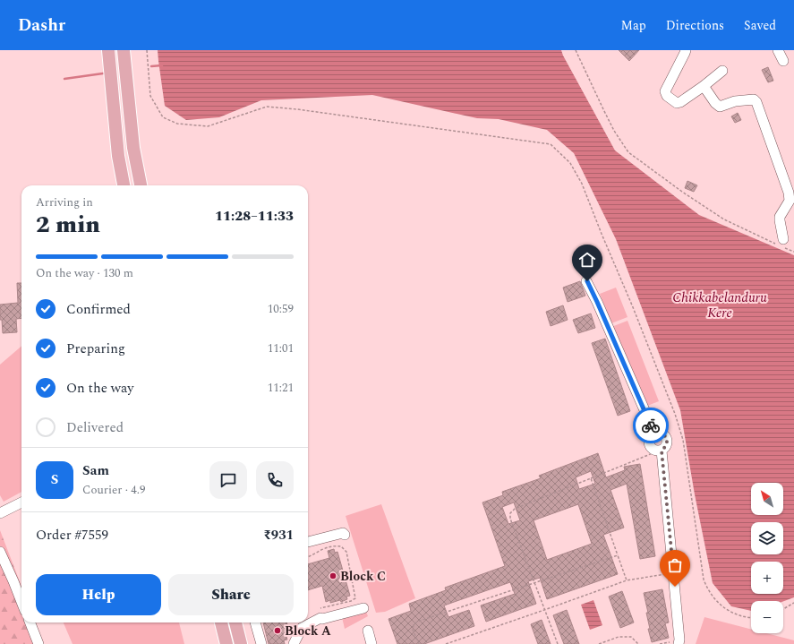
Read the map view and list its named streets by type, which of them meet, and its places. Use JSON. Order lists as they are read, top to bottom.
{
  "water": ["Chikkabelanduru Kere"],
  "places": ["Block C", "Block A"],
  "north": "top left",
  "page": {
    "header": "Dashr",
    "nav": ["Map", "Directions", "Saved"],
    "heading": ["2 min", "Arriving in", "11:28–11:33"],
    "panel": [
      "Sam",
      "Courier · 4.9",
      "Order #7559",
      "₹931"
    ],
    "bar": "On the way · 130 m",
    "list": [
      ["Confirmed", "10:59"],
      ["Preparing", "11:01"],
      ["On the way", "11:21"],
      "Delivered"
    ],
    "round": "S",
    "map_buttons": ["+", "−"],
    "buttons": ["Help", "Share"]
  }
}
